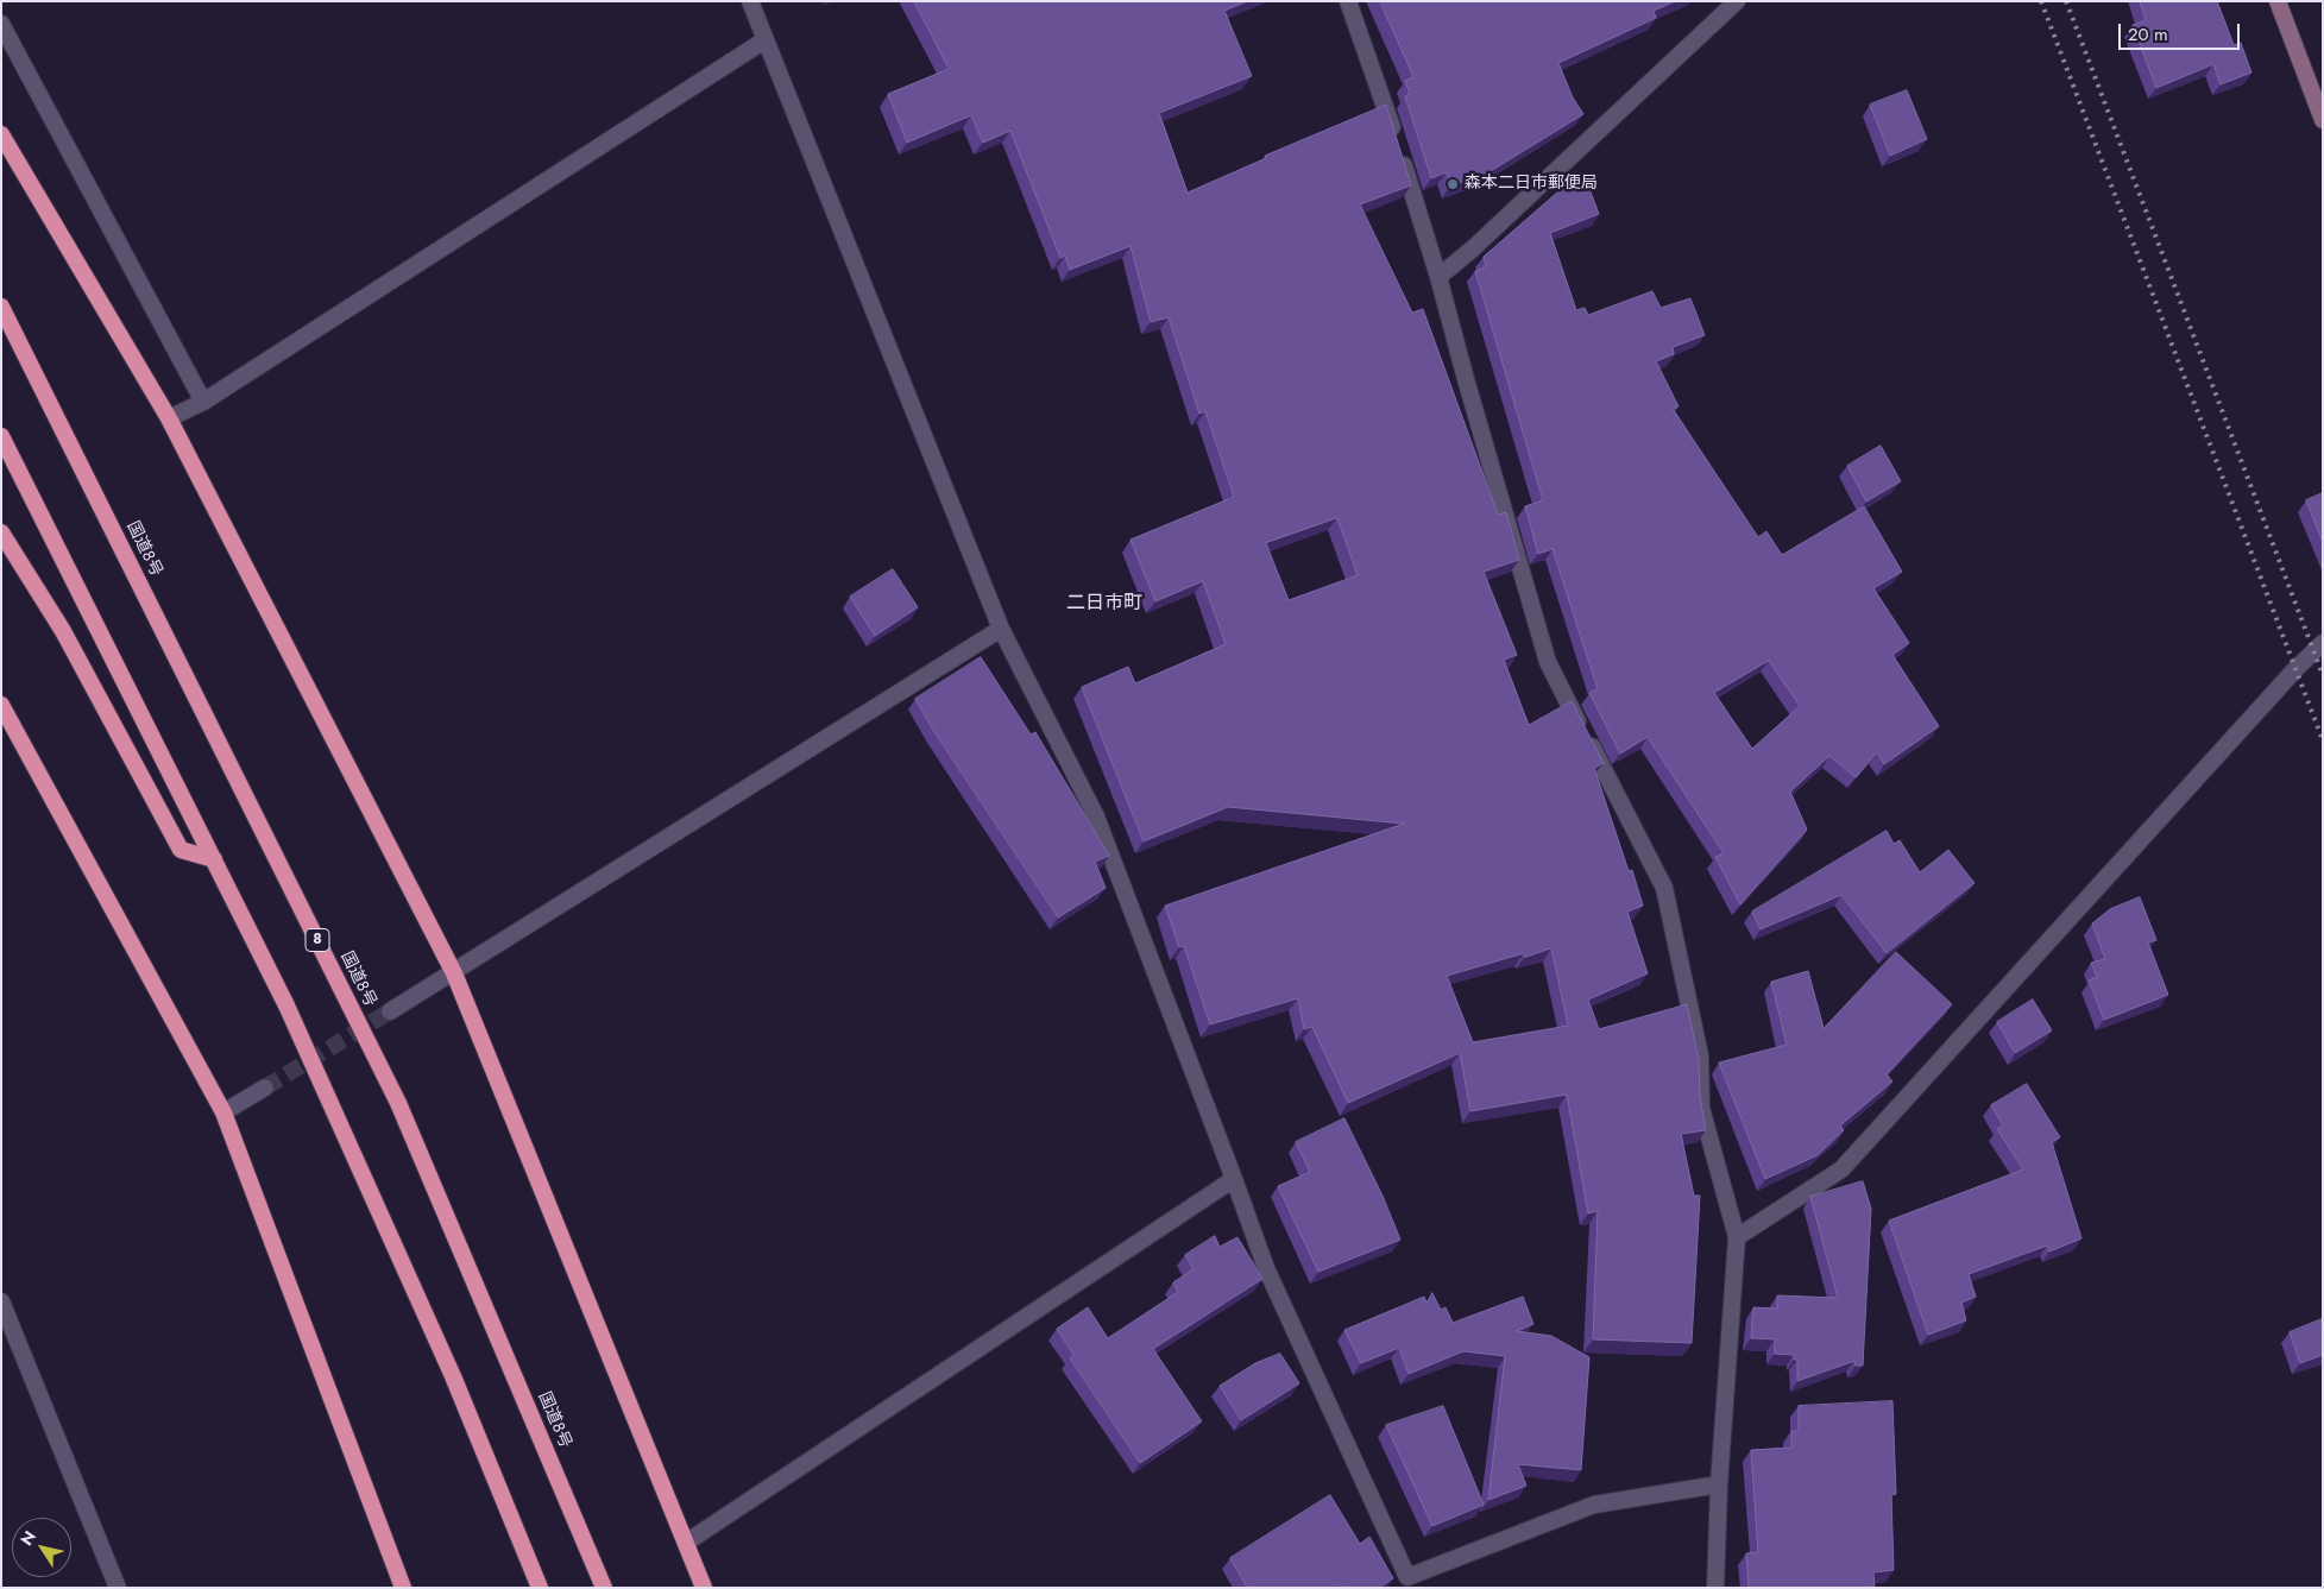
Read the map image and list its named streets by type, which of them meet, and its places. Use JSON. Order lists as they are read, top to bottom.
{
  "streets": {
    "highway": ["国道8号", "8"]
  },
  "districts": ["二日市町"],
  "places": ["森本二日市郵便局"],
  "scale_bar": "20 m",
  "north": "top left"
}
